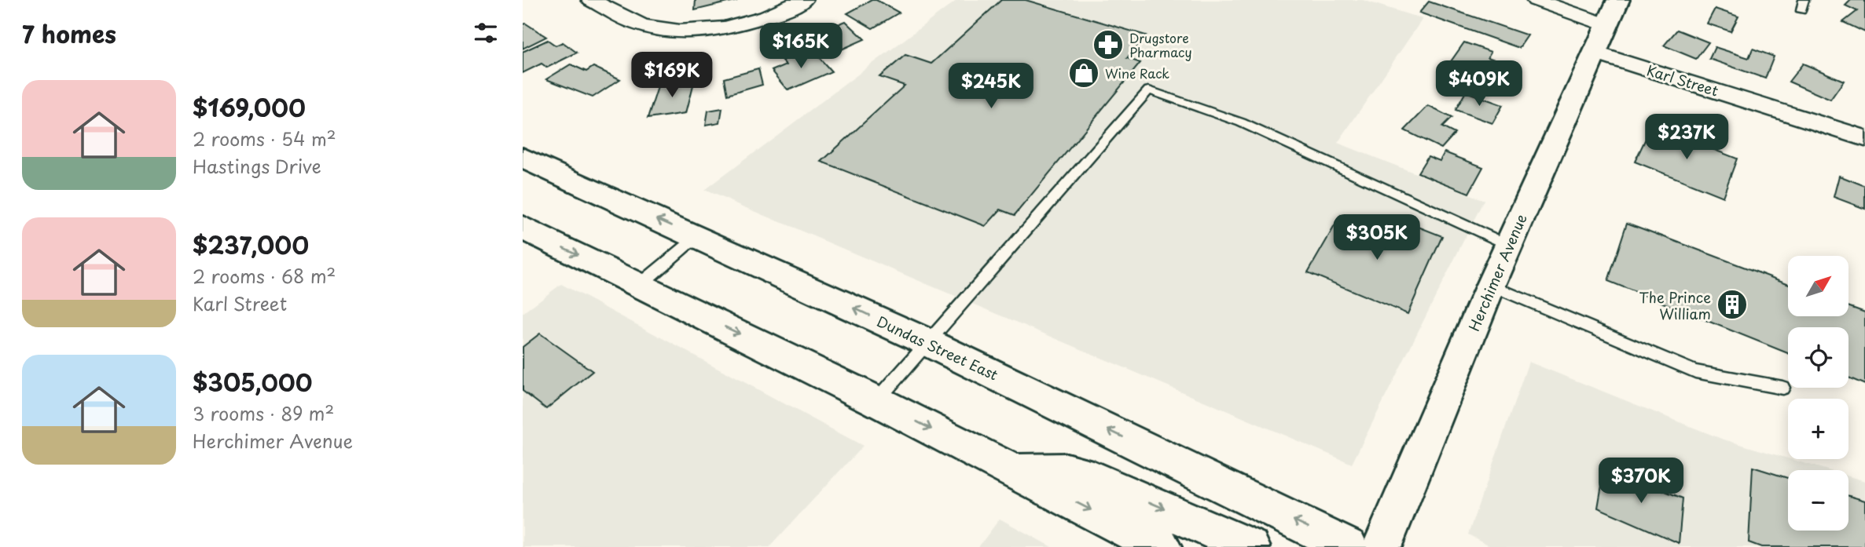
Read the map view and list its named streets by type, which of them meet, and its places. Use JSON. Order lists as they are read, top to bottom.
{
  "streets": {
    "main road": ["Herchimer Avenue", "Dundas Street East"],
    "street": ["Karl Street"]
  },
  "crossings": [
    ["Karl Street", "Herchimer Avenue"]
  ],
  "places": {
    "pharmacy": ["Drugstore Pharmacy"],
    "shop": ["Wine Rack"],
    "building": ["The Prince William"]
  },
  "north": "top right",
  "page": {
    "heading": "7 homes",
    "price": [
      "$165K",
      "$169K",
      "$409K",
      "$245K",
      "$237K",
      "$305K",
      "$370K"
    ],
    "list": [
      {
        "name": "$169,000",
        "note": "2 rooms · 54 m² · Hastings Drive"
      },
      {
        "name": "$237,000",
        "note": "2 rooms · 68 m² · Karl Street"
      },
      {
        "name": "$305,000",
        "note": "3 rooms · 89 m² · Herchimer Avenue"
      }
    ],
    "map_buttons": ["+", "−"]
  }
}
